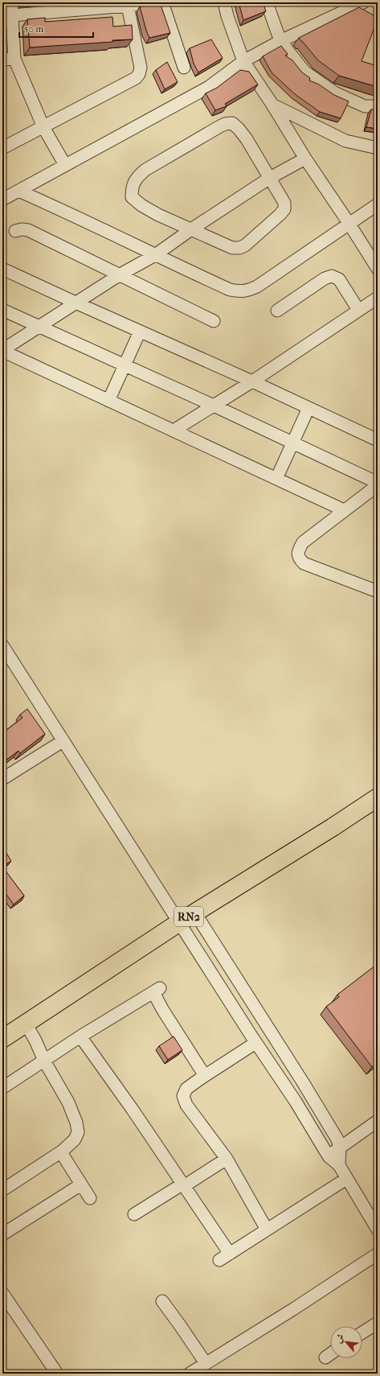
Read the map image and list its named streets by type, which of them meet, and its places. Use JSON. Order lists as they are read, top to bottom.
{
  "streets": {
    "highway": ["RN2"]
  },
  "scale_bar": "50 m",
  "north": "top left"
}
